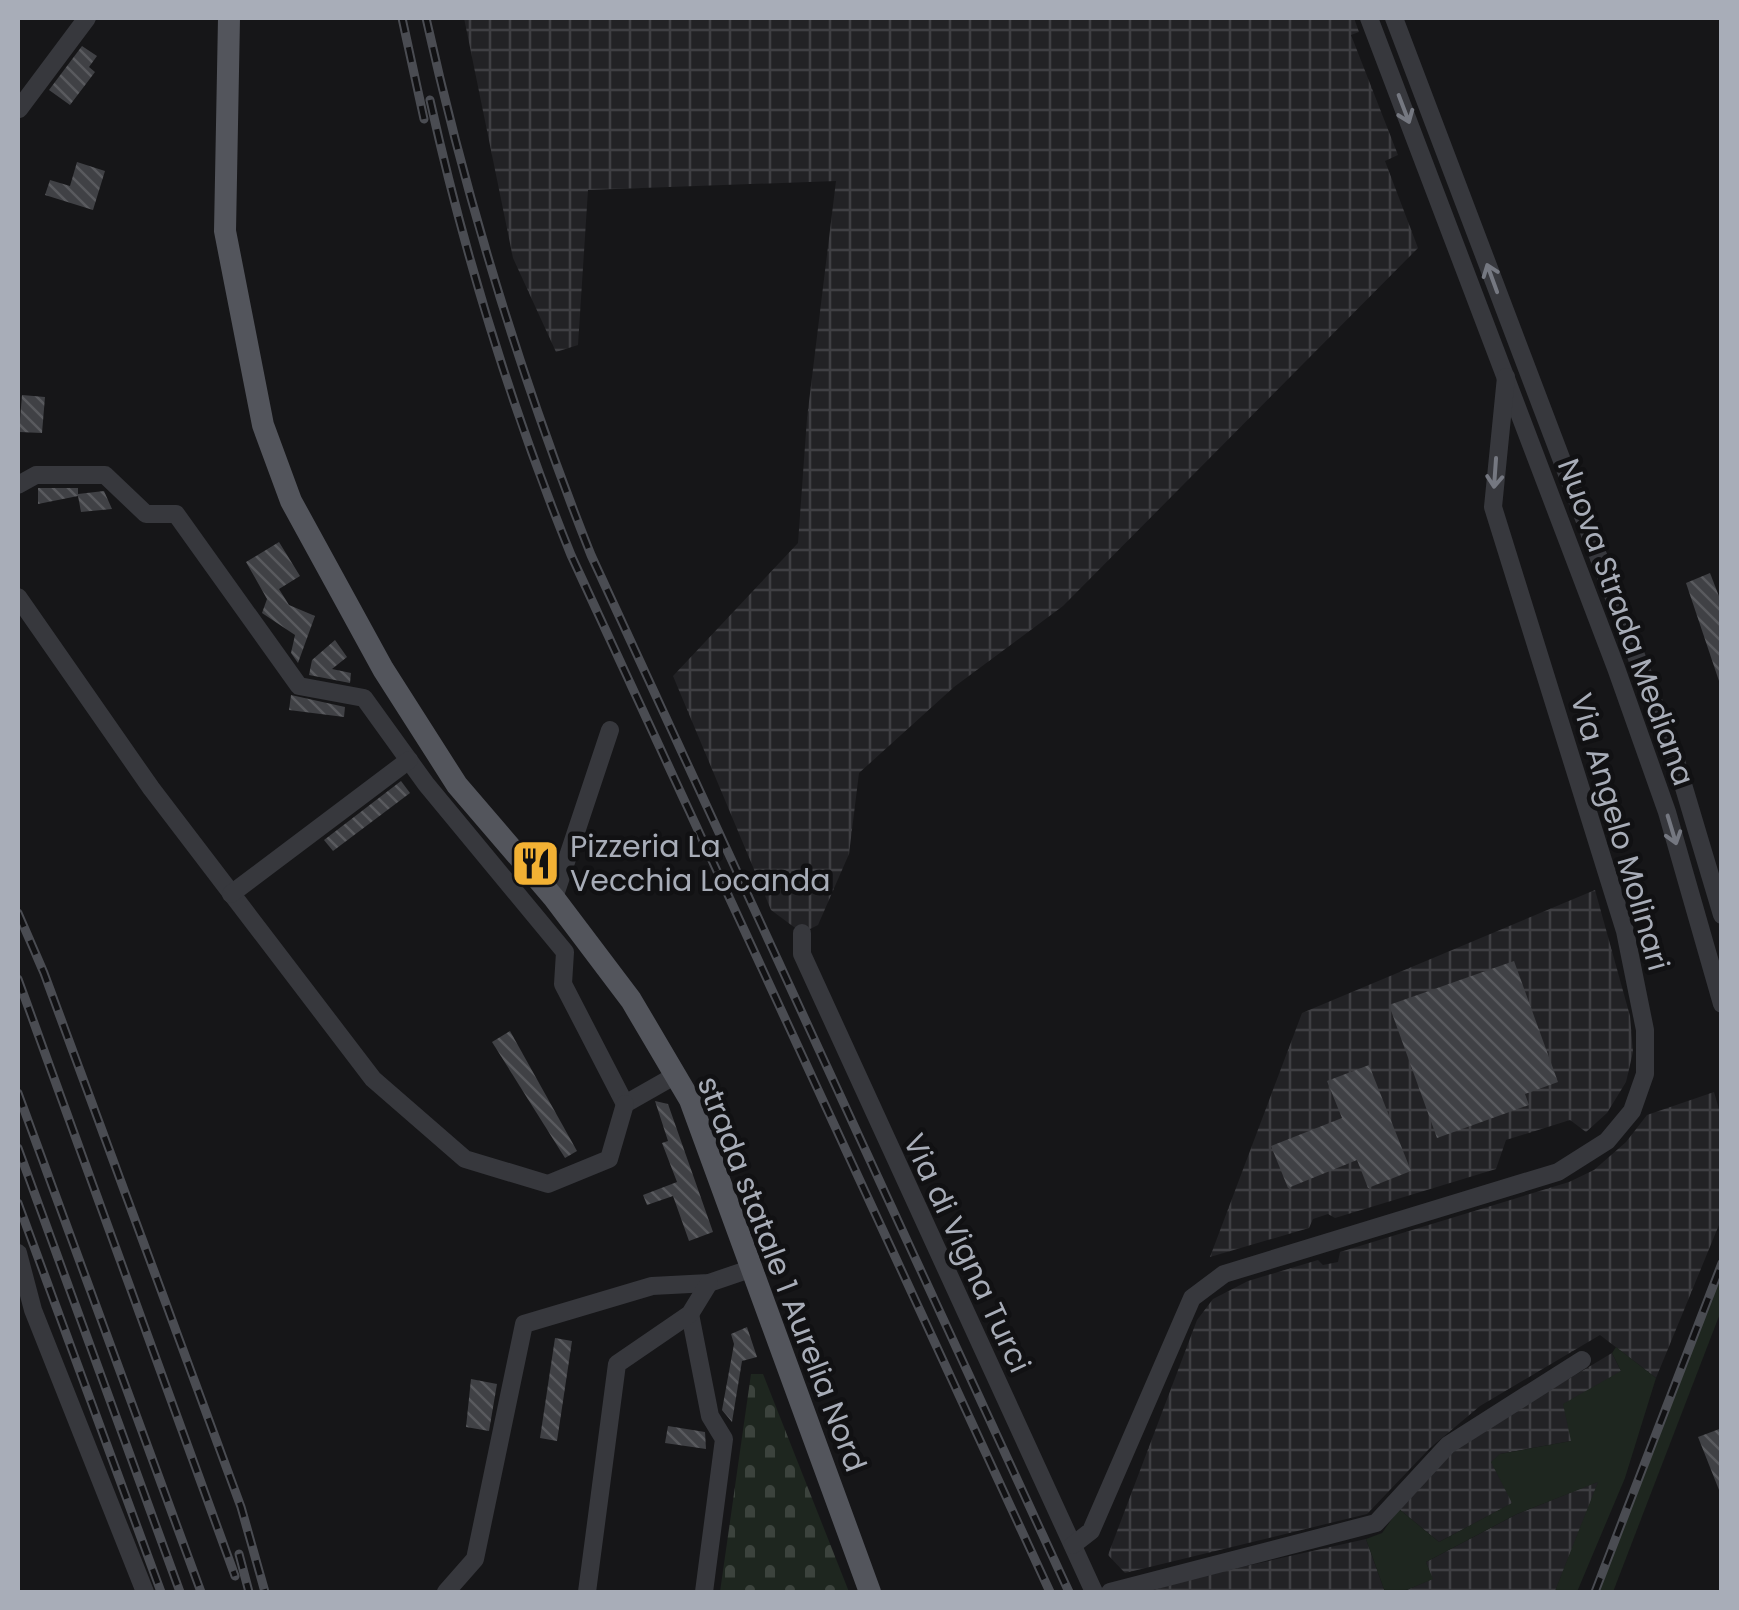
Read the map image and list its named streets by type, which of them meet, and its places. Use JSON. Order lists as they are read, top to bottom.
{
  "streets": {
    "main road": ["strada statale 1 Aurelia Nord"],
    "street": ["Nuova Strada Mediana", "Via Angelo Molinari", "Via di Vigna Turci"]
  },
  "crossings": [
    ["Nuova Strada Mediana", "Via Angelo Molinari"],
    ["Via Angelo Molinari", "Via di Vigna Turci"]
  ],
  "one_way": ["Via Angelo Molinari"],
  "places": {
    "restaurant": ["Pizzeria La Vecchia Locanda"]
  }
}
